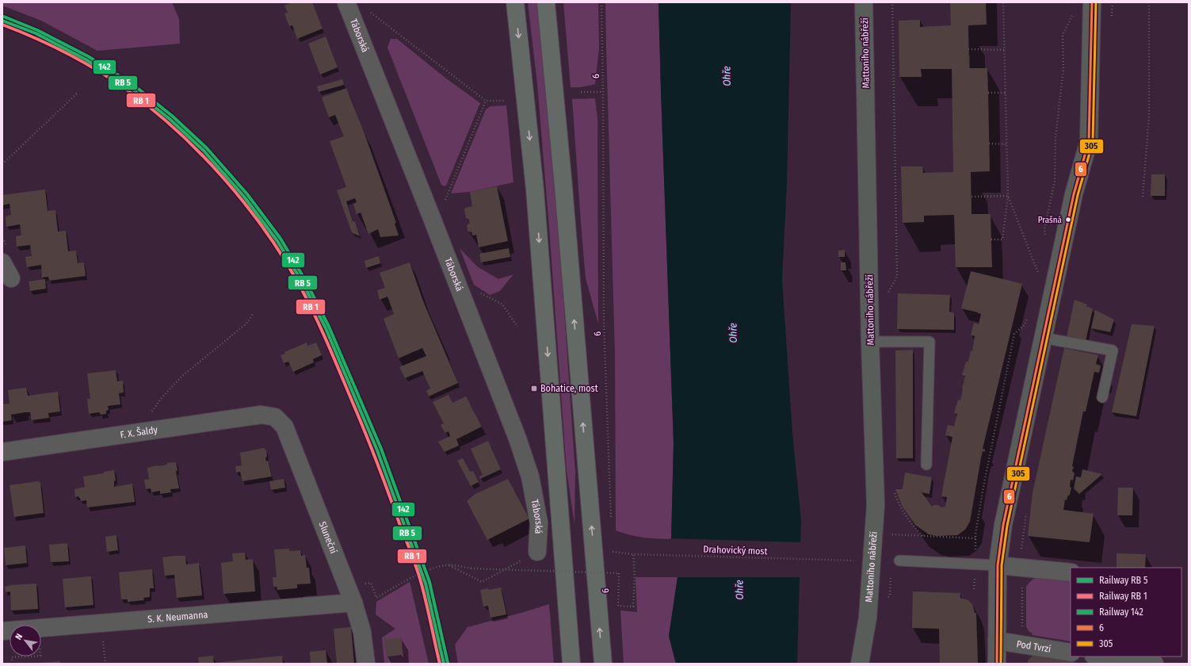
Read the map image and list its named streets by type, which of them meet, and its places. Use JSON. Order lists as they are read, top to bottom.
{
  "streets": {
    "highway": ["6"],
    "street": [
      "Táborská",
      "Mattoniho nábřeží",
      "F. X. Šaldy",
      "Sluneční",
      "S. K. Neumanna",
      "Pod Tvrzí"
    ],
    "path": ["Drahovický most"]
  },
  "crossings": [
    ["F. X. Šaldy", "Sluneční"],
    ["Sluneční", "S. K. Neumanna"]
  ],
  "water": ["Ohře"],
  "places": {
    "other": ["Prašná"],
    "transit": ["Bohatice, most"]
  },
  "lines": ["transit line 6", "transit line 305", "rail line 142"],
  "legend": [
    "Railway RB 5",
    "Railway RB 1",
    "Railway 142",
    "6",
    "305"
  ],
  "north": "top left"
}
